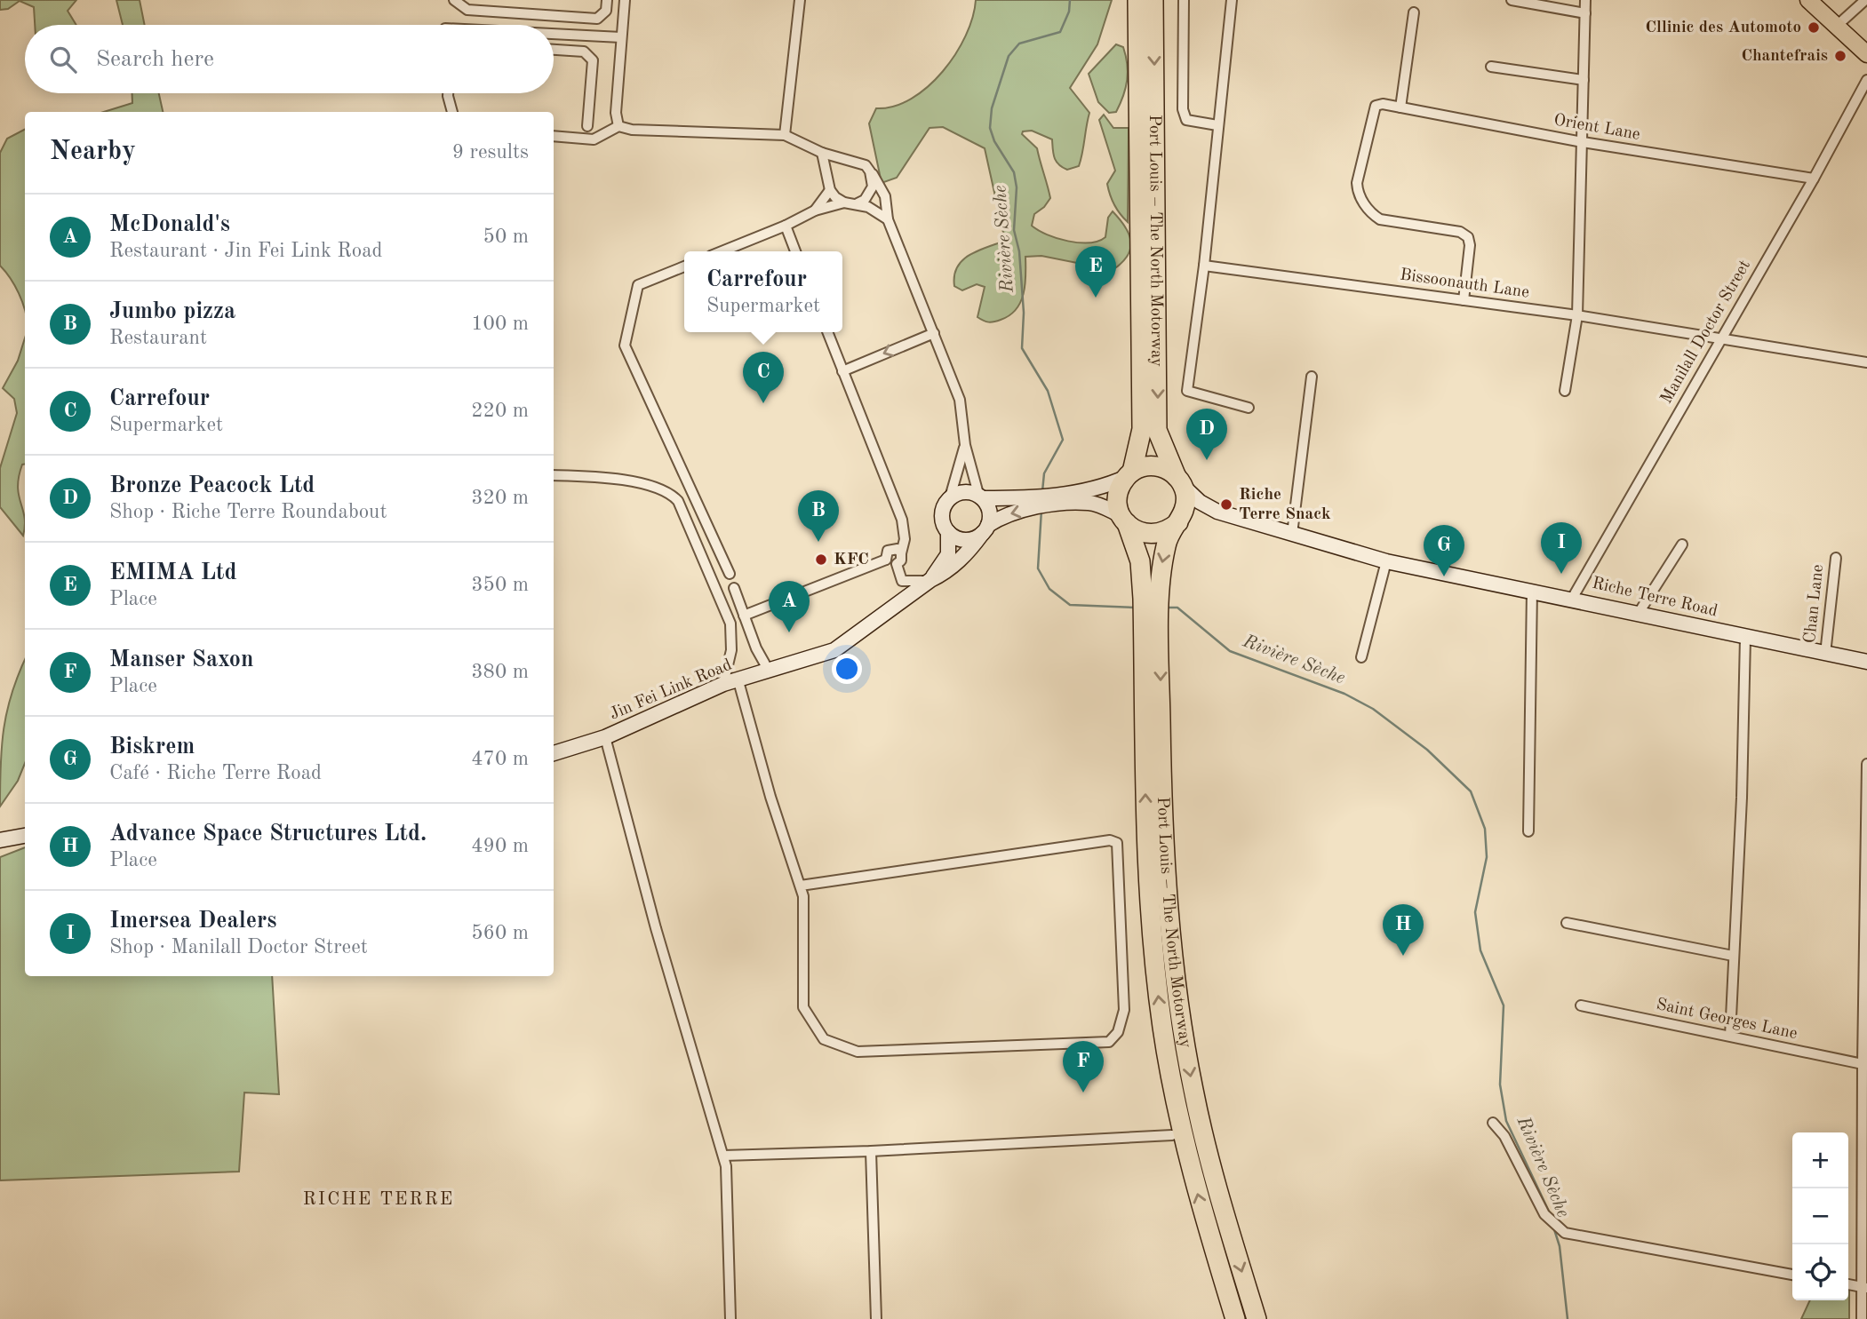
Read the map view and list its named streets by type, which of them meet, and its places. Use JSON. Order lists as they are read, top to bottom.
{
  "streets": {
    "highway": ["Port Louis – The North Motorway"],
    "main road": ["Riche Terre Road", "Jin Fei Link Road"],
    "street": [
      "Orient Lane",
      "Bissoonauth Lane",
      "Manilall Doctor Street",
      "Chan Lane",
      "Saint Georges Lane"
    ]
  },
  "crossings": [
    ["Orient Lane", "Bissoonauth Lane"],
    ["Orient Lane", "Manilall Doctor Street"],
    ["Bissoonauth Lane", "Manilall Doctor Street"],
    ["Manilall Doctor Street", "Riche Terre Road"],
    ["Riche Terre Road", "Chan Lane"]
  ],
  "districts": ["RICHE TERRE"],
  "water": ["Rivière Sèche"],
  "places": [
    "Cllinic des Automoto",
    "Chantefrais",
    "Riche Terre Snack",
    "KFC"
  ],
  "page": {
    "search": "Search here",
    "heading": ["Nearby", "9 results"],
    "list": [
      {
        "mark": "A",
        "name": "McDonald's",
        "note": "Restaurant · Jin Fei Link Road",
        "value": "50 m"
      },
      {
        "mark": "B",
        "name": "Jumbo pizza",
        "note": "Restaurant",
        "value": "100 m"
      },
      {
        "mark": "C",
        "name": "Carrefour",
        "note": "Supermarket",
        "value": "220 m"
      },
      {
        "mark": "D",
        "name": "Bronze Peacock Ltd",
        "note": "Shop · Riche Terre Roundabout",
        "value": "320 m"
      },
      {
        "mark": "E",
        "name": "EMIMA Ltd",
        "note": "Place",
        "value": "350 m"
      },
      {
        "mark": "F",
        "name": "Manser Saxon",
        "note": "Place",
        "value": "380 m"
      },
      {
        "mark": "G",
        "name": "Biskrem",
        "note": "Café · Riche Terre Road",
        "value": "470 m"
      },
      {
        "mark": "H",
        "name": "Advance Space Structures Ltd.",
        "note": "Place",
        "value": "490 m"
      },
      {
        "mark": "I",
        "name": "Imersea Dealers",
        "note": "Shop · Manilall Doctor Street",
        "value": "560 m"
      }
    ],
    "pins": [
      "E",
      "C",
      "D",
      "B",
      "I",
      "G",
      "A",
      "H",
      "F"
    ],
    "popup": ["Carrefour", "Supermarket"],
    "map_buttons": ["+", "−"]
  }
}
